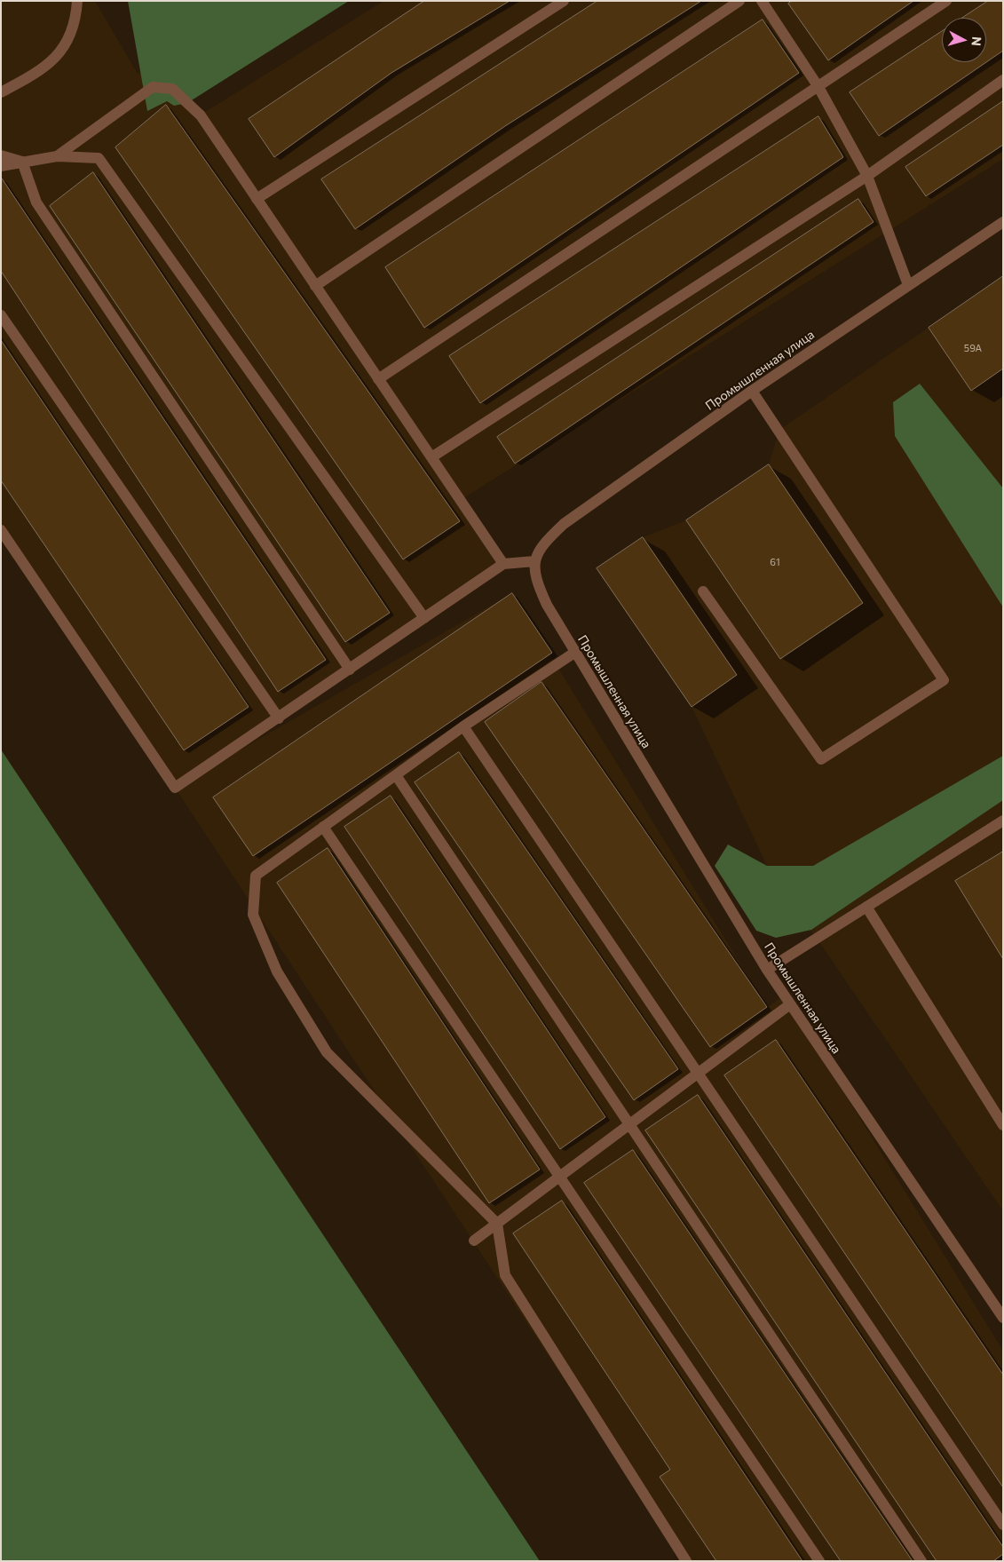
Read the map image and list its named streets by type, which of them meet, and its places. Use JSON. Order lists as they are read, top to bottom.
{
  "streets": {
    "street": ["Промышленная улица"]
  },
  "house_numbers": ["59А", "61"],
  "north": "right"
}
